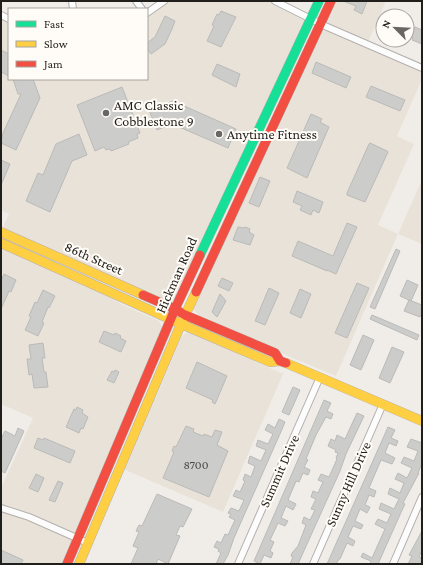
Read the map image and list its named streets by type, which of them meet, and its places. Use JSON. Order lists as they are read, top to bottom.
{
  "streets": {
    "main road": ["86th Street", "Hickman Road"],
    "street": ["Summit Drive", "Sunny Hill Drive"]
  },
  "crossings": [
    ["86th Street", "Hickman Road"]
  ],
  "places": ["AMC Classic Cobblestone 9", "Anytime Fitness"],
  "house_numbers": ["8700"],
  "legend": ["Fast", "Slow", "Jam"],
  "north": "top left"
}
